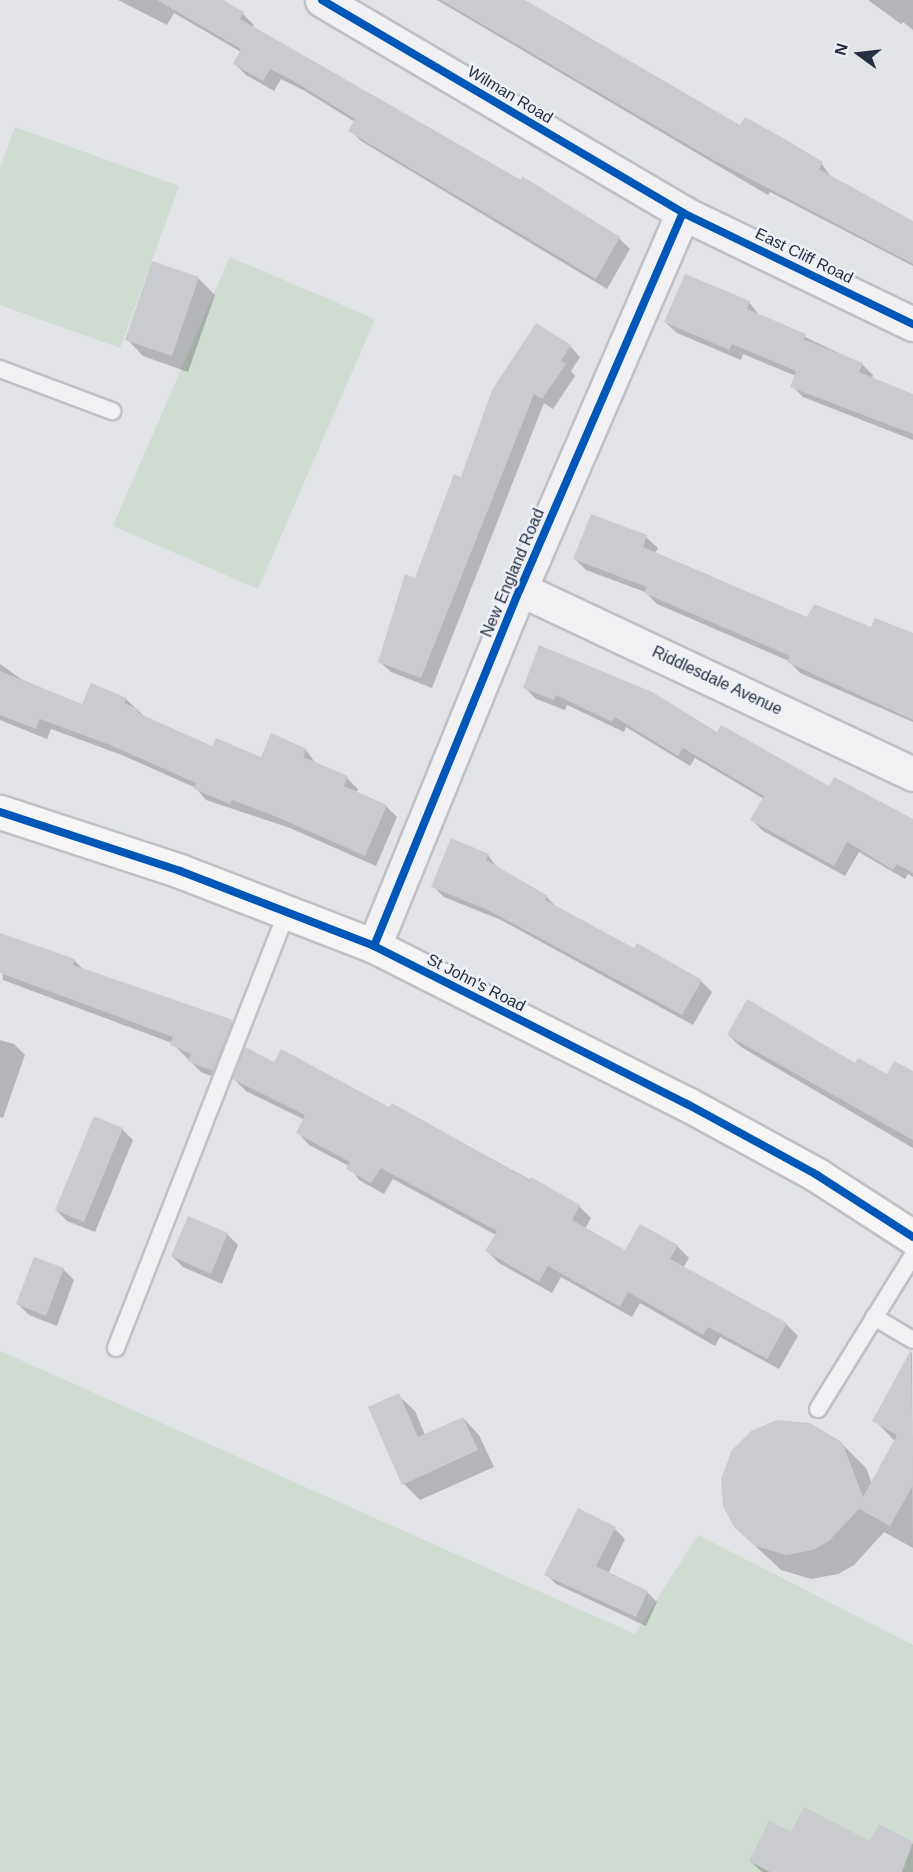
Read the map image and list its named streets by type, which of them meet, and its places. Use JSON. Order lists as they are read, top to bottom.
{
  "streets": {
    "highway": ["St John's Road"],
    "street": [
      "Wilman Road",
      "East Cliff Road",
      "New England Road",
      "Riddlesdale Avenue"
    ]
  },
  "crossings": [
    ["Wilman Road", "East Cliff Road"],
    ["Wilman Road", "New England Road"],
    ["East Cliff Road", "New England Road"],
    ["New England Road", "Riddlesdale Avenue"],
    ["New England Road", "St John's Road"]
  ],
  "north": "left"
}
